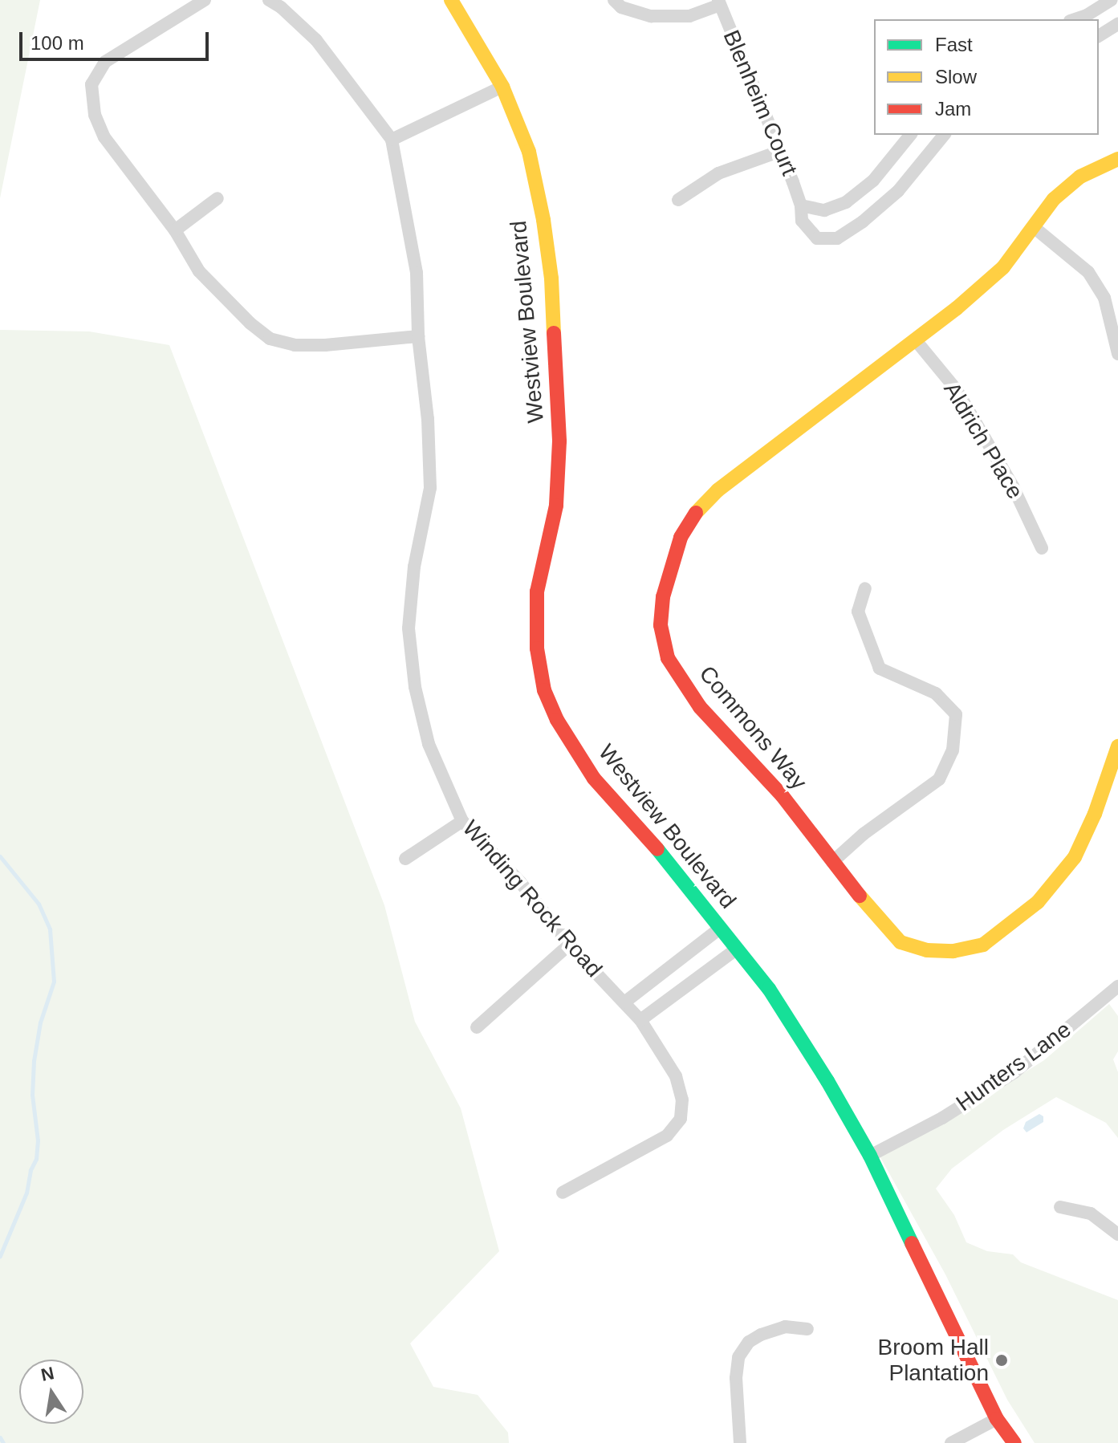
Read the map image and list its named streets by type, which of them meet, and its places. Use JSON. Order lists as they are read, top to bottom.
{
  "streets": {
    "street": [
      "Blenheim Court",
      "Westview Boulevard",
      "Aldrich Place",
      "Commons Way",
      "Winding Rock Road",
      "Hunters Lane"
    ]
  },
  "crossings": [
    ["Westview Boulevard", "Hunters Lane"],
    ["Aldrich Place", "Commons Way"]
  ],
  "places": ["Broom Hall Plantation"],
  "legend": ["Fast", "Slow", "Jam"],
  "scale_bar": "100 m",
  "north": "top"
}
